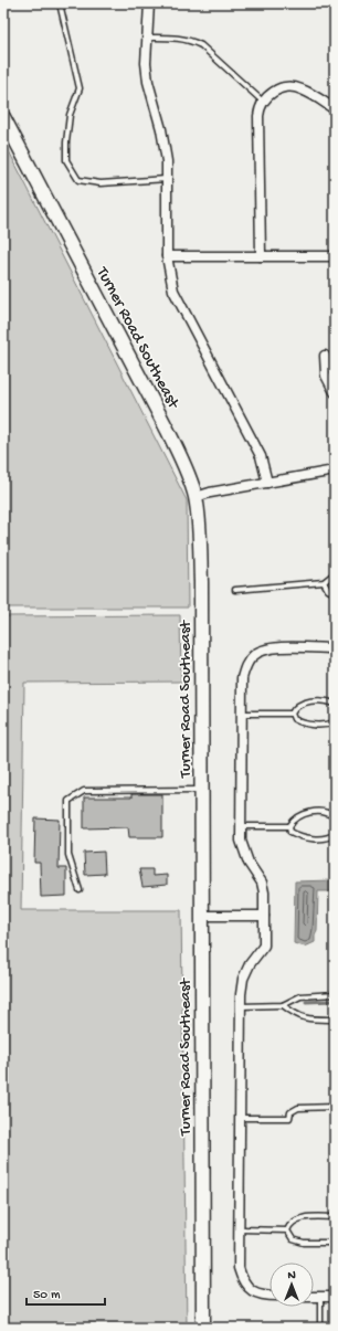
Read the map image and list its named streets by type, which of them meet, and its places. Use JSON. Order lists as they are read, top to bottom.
{
  "streets": {
    "main road": ["Turner Road Southeast"]
  },
  "scale_bar": "50 m",
  "north": "top"
}
